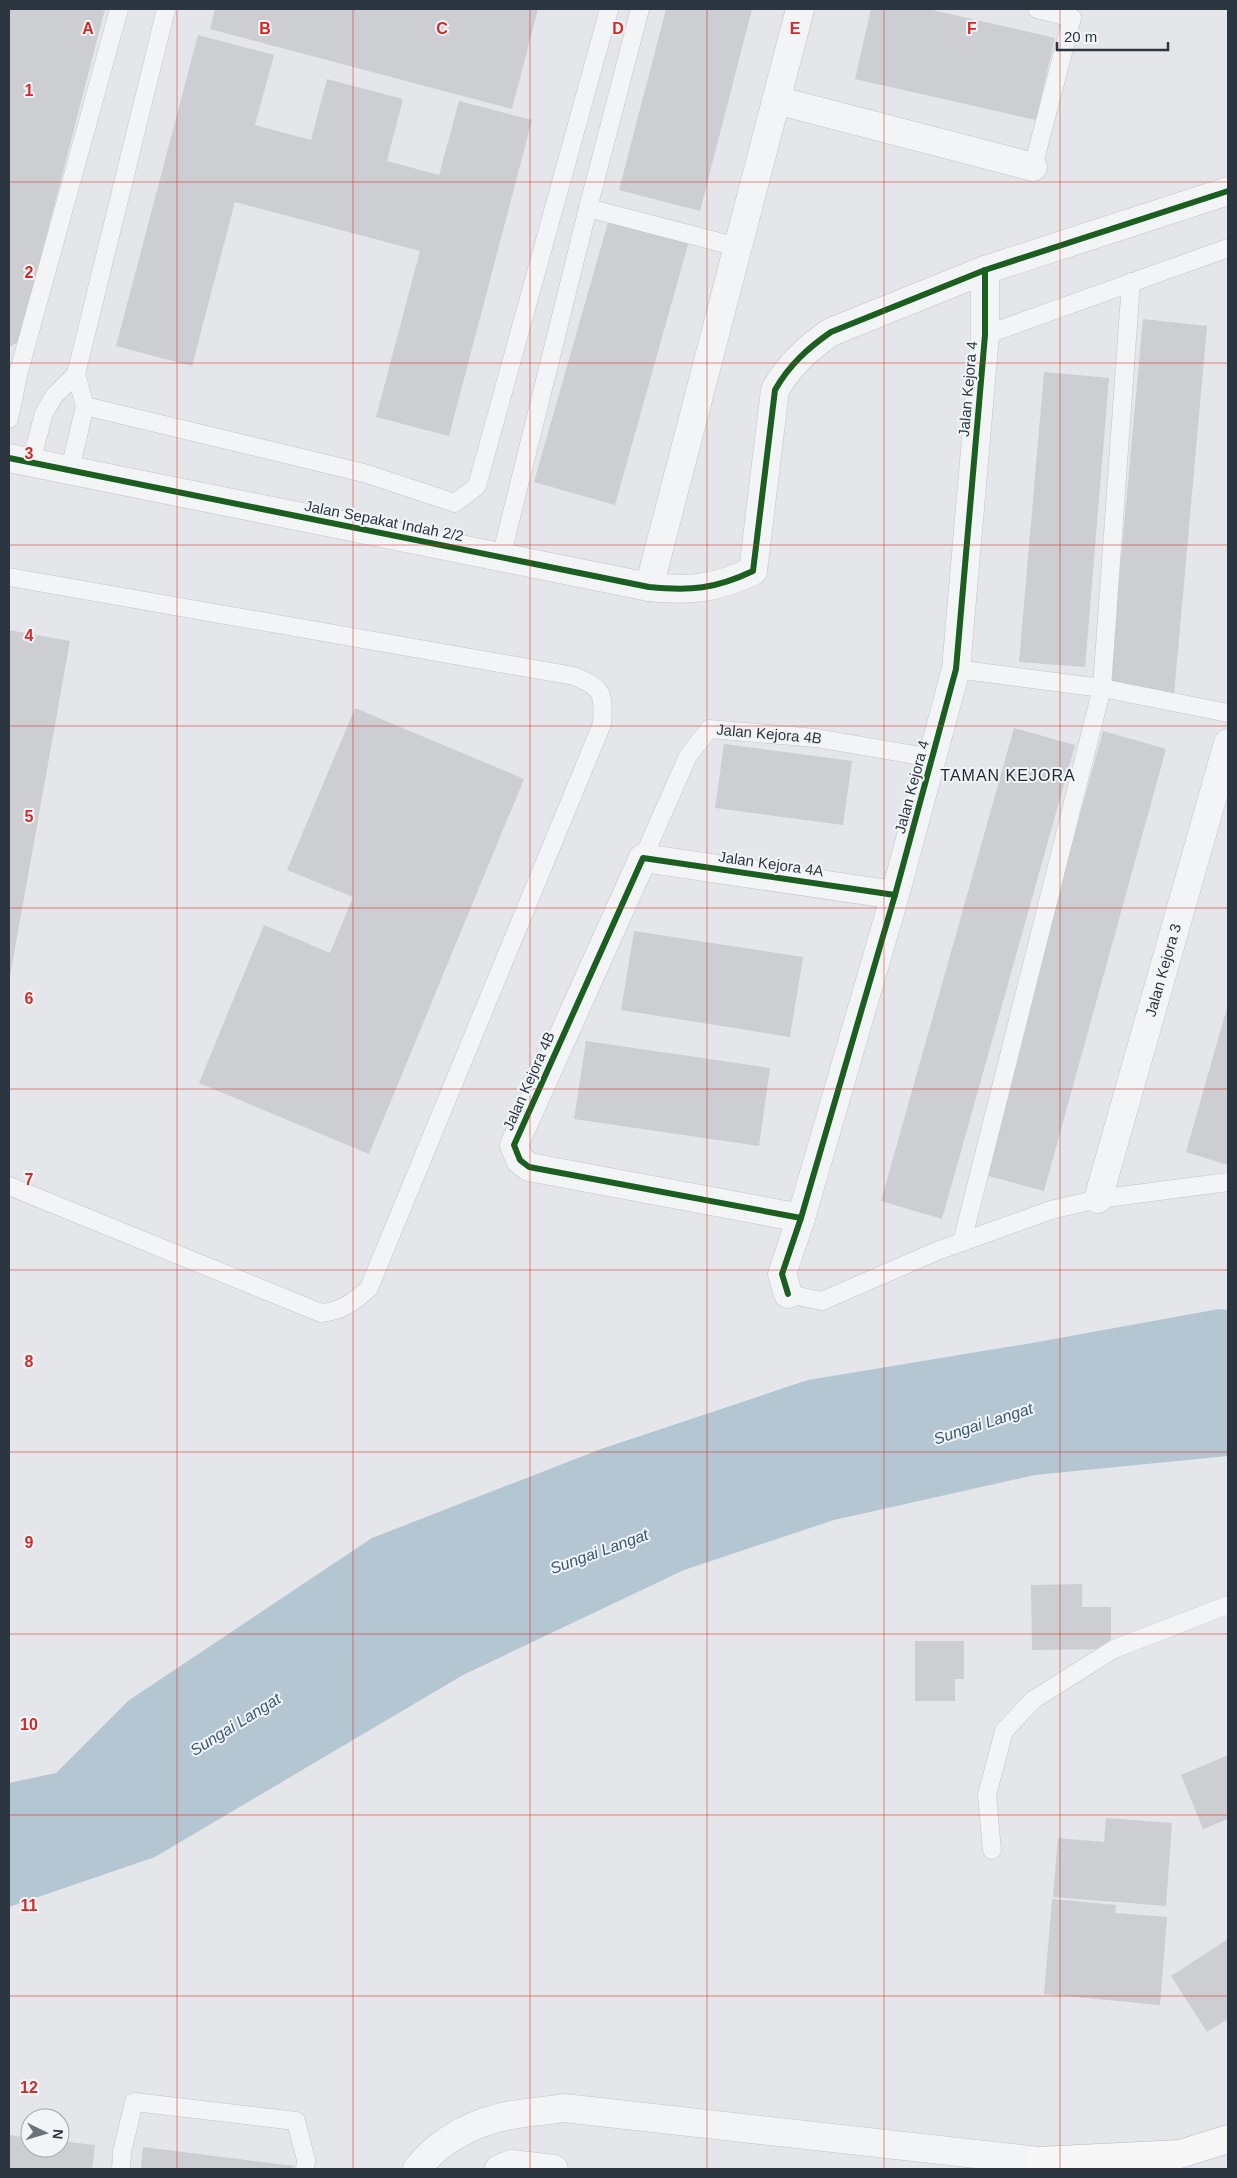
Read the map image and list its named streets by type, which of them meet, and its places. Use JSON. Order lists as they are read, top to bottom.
{
  "streets": {
    "street": [
      "Jalan Kejora 4",
      "Jalan Sepakat Indah 2/2",
      "Jalan Kejora 4B",
      "Jalan Kejora 4A",
      "Jalan Kejora 3"
    ]
  },
  "crossings": [
    ["Jalan Kejora 4", "Jalan Sepakat Indah 2/2"],
    ["Jalan Kejora 4", "Jalan Kejora 4B"],
    ["Jalan Kejora 4", "Jalan Kejora 4A"],
    ["Jalan Kejora 4B", "Jalan Kejora 4A"]
  ],
  "districts": ["TAMAN KEJORA"],
  "water": ["Sungai Langat"],
  "scale_bar": "20 m",
  "north": "right",
  "grid": {
    "columns": [
      "A",
      "B",
      "C",
      "D",
      "E",
      "F"
    ],
    "rows": [
      "1",
      "2",
      "3",
      "4",
      "5",
      "6",
      "7",
      "8",
      "9",
      "10",
      "11",
      "12"
    ]
  }
}
